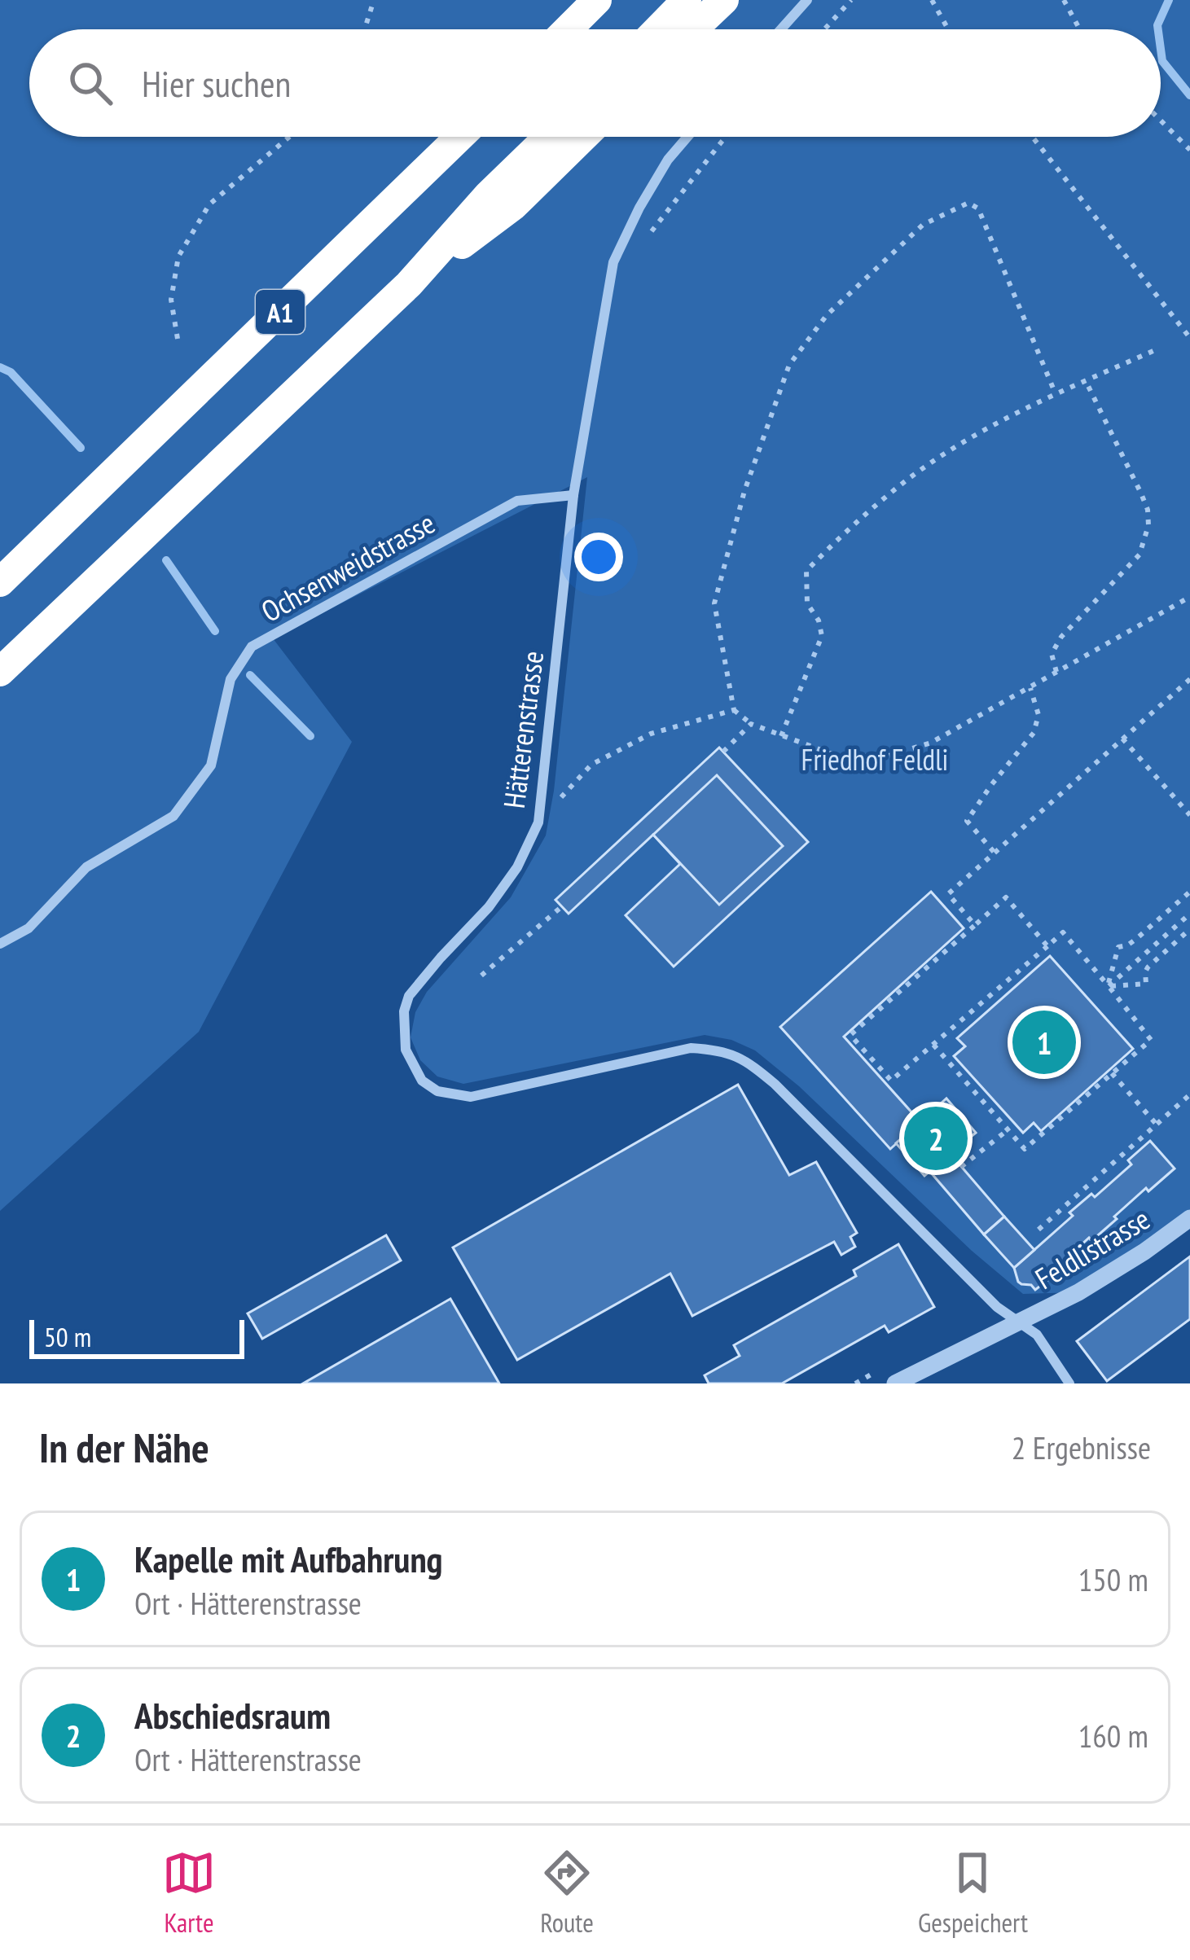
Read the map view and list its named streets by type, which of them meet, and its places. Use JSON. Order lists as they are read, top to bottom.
{
  "streets": {
    "highway": ["A1"],
    "street": ["Ochsenweidstrasse", "Hätterenstrasse", "Feldlistrasse"]
  },
  "crossings": [
    ["Ochsenweidstrasse", "Hätterenstrasse"],
    ["Hätterenstrasse", "Feldlistrasse"]
  ],
  "parks": ["Friedhof Feldli"],
  "scale_bar": "50 m",
  "page": {
    "search": "Hier suchen",
    "pins": ["1", "2"],
    "scale": "50 m",
    "heading": ["In der Nähe", "2 Ergebnisse"],
    "list": [
      {
        "mark": "1",
        "name": "Kapelle mit Aufbahrung",
        "note": "Ort · Hätterenstrasse",
        "value": "150 m"
      },
      {
        "mark": "2",
        "name": "Abschiedsraum",
        "note": "Ort · Hätterenstrasse",
        "value": "160 m"
      }
    ],
    "nav": ["Karte", "Route", "Gespeichert"]
  }
}
